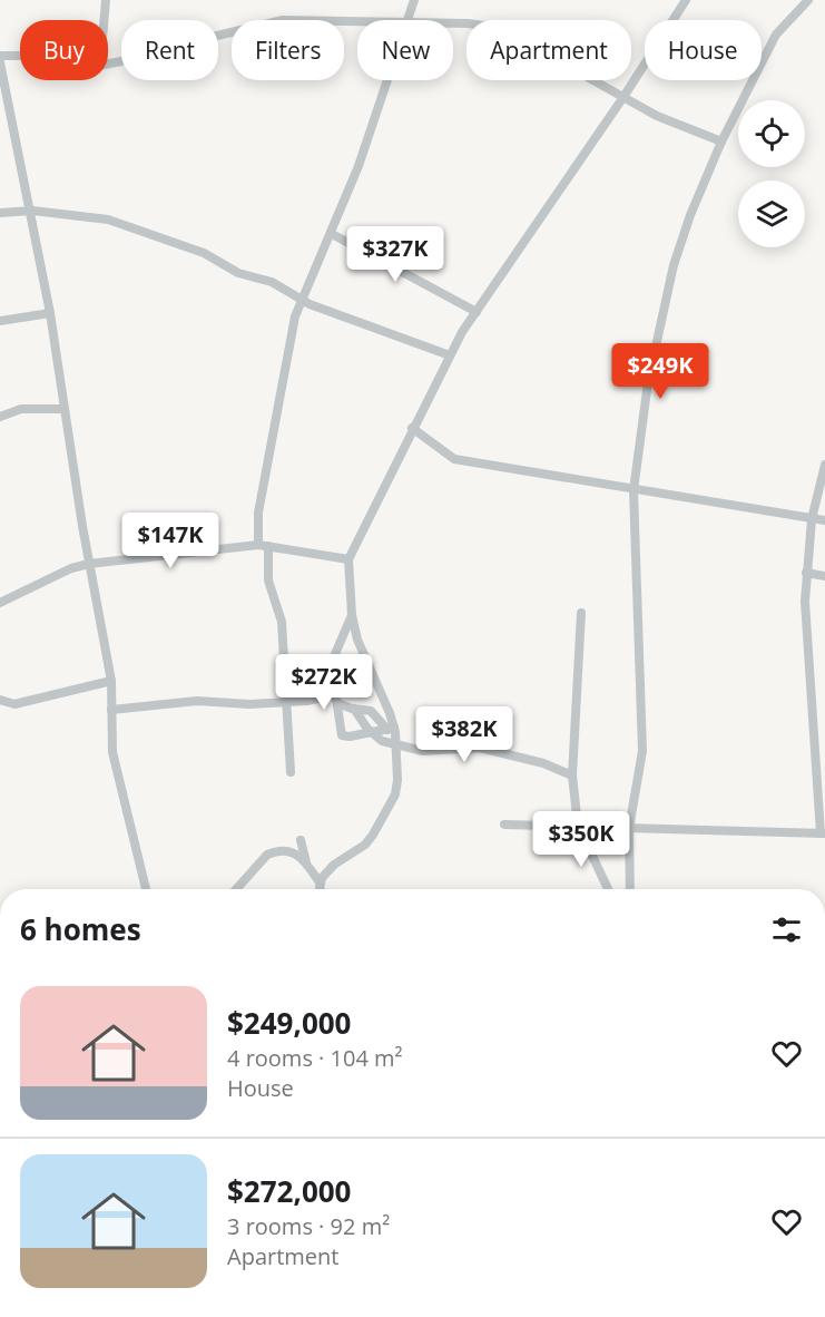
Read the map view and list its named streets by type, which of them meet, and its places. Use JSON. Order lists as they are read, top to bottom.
{
  "page": {
    "chip": [
      "Buy",
      "Rent",
      "Filters",
      "New",
      "Apartment",
      "House"
    ],
    "price": [
      "$327K",
      "$249K",
      "$147K",
      "$272K",
      "$382K",
      "$350K"
    ],
    "heading": "6 homes",
    "list": [
      {
        "name": "$249,000",
        "note": "4 rooms · 104 m² · House"
      },
      {
        "name": "$272,000",
        "note": "3 rooms · 92 m² · Apartment"
      }
    ]
  }
}
